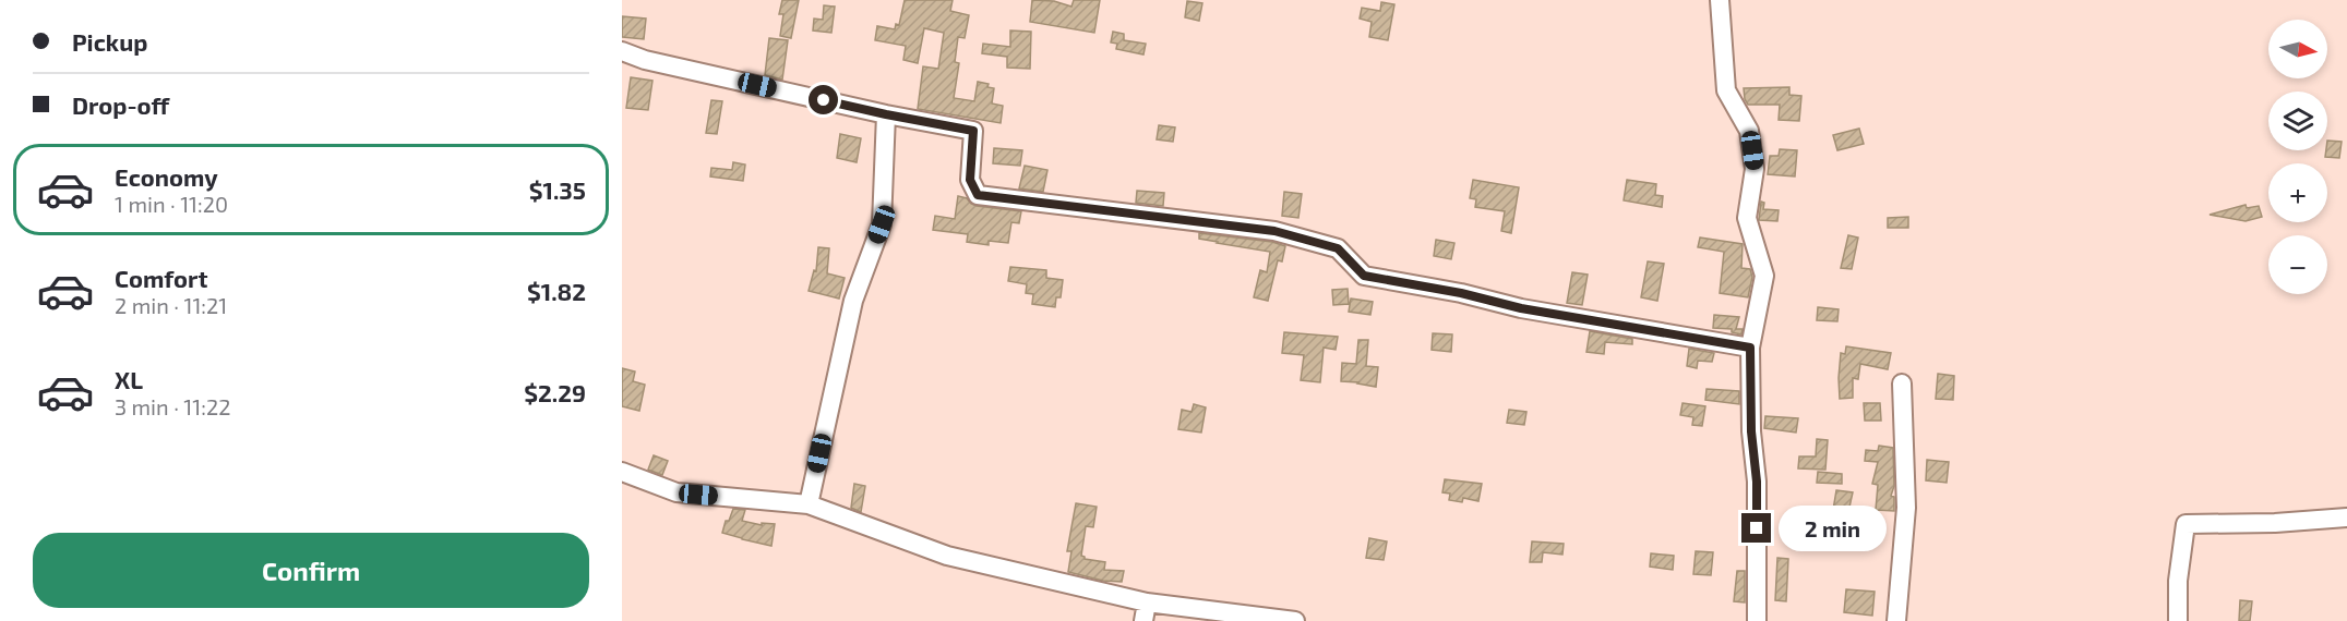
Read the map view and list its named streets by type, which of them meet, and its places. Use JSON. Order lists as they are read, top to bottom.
{
  "north": "right",
  "page": {
    "banner": ["Pickup", "Drop-off"],
    "map_buttons": ["+", "−"],
    "list": [
      {
        "name": "Economy",
        "note": "1 min · 11:20",
        "value": "$1.35"
      },
      {
        "name": "Comfort",
        "note": "2 min · 11:21",
        "value": "$1.82"
      },
      {
        "name": "XL",
        "note": "3 min · 11:22",
        "value": "$2.29"
      }
    ],
    "bubble": "2 min",
    "buttons": "Confirm"
  }
}
